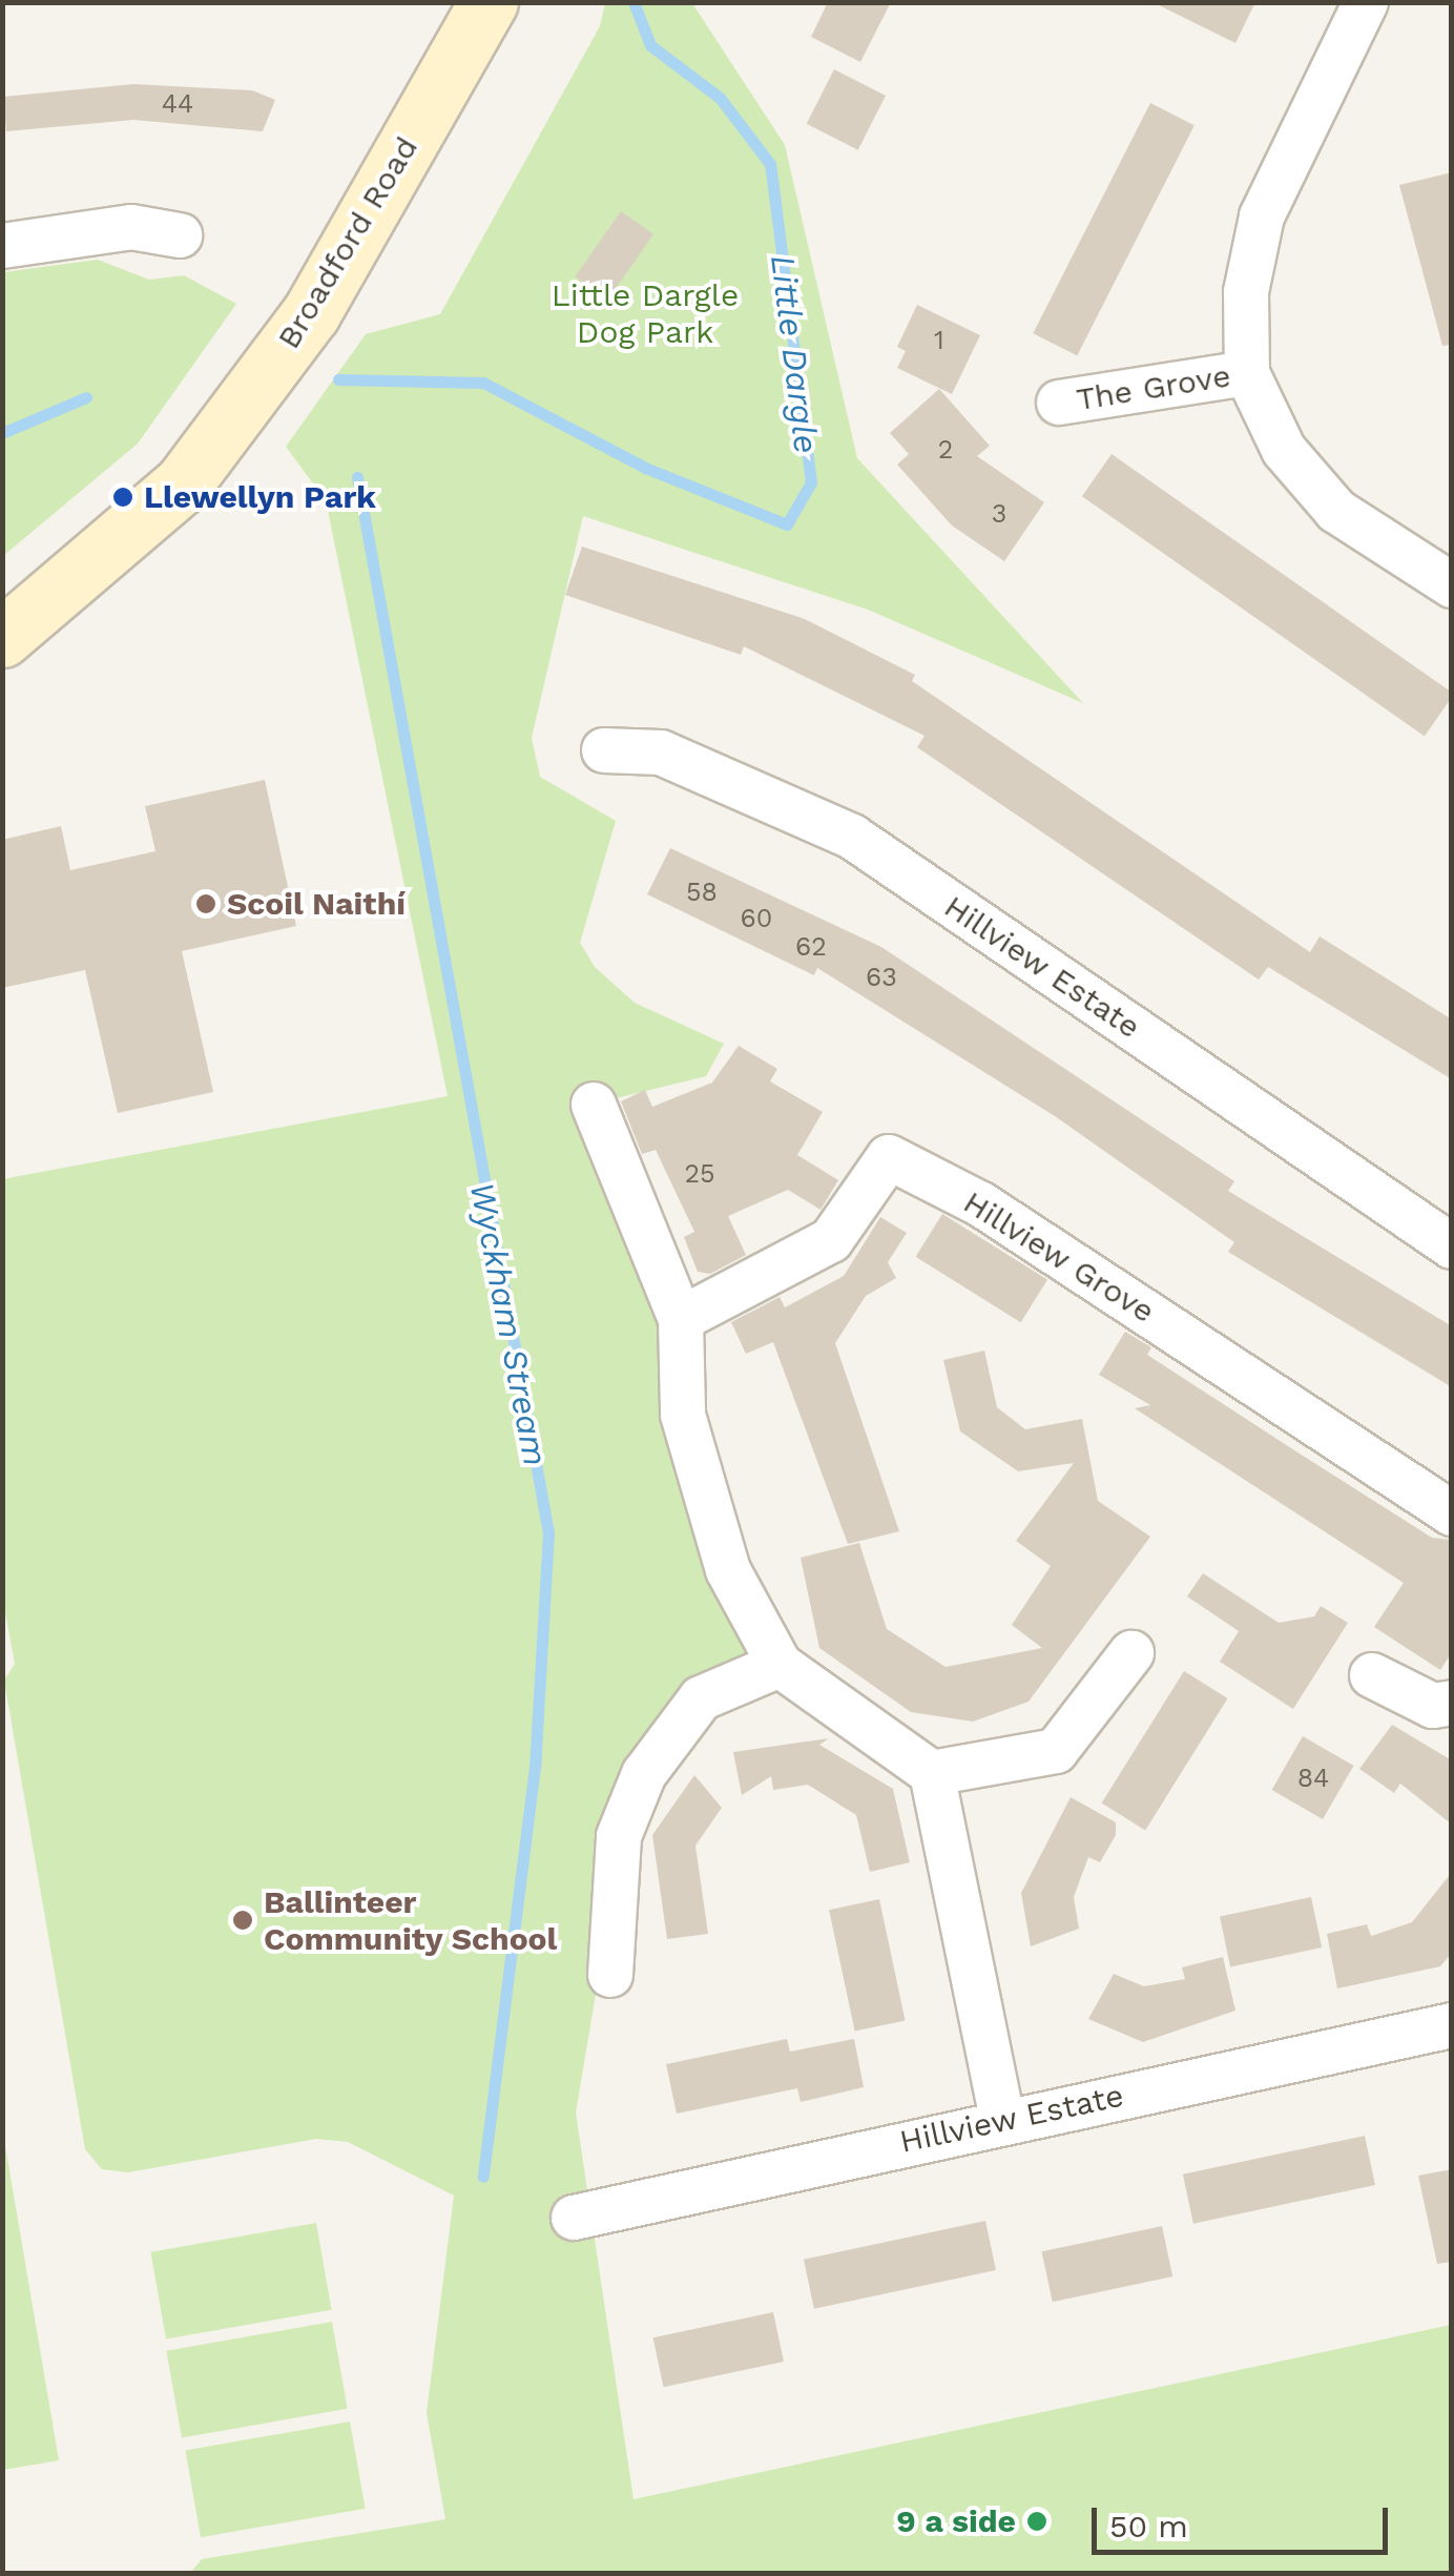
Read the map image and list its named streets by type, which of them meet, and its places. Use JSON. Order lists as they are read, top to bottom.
{
  "streets": {
    "street": [
      "Broadford Road",
      "The Grove",
      "Hillview Estate",
      "Hillview Grove"
    ]
  },
  "water": ["Little Dargle", "Wyckham Stream"],
  "parks": ["Little Dargle Dog Park"],
  "places": [
    "Llewellyn Park",
    "Scoil Naithí",
    "Ballinteer Community School",
    "9 a side"
  ],
  "house_numbers": [
    "44",
    "1",
    "2",
    "3",
    "58",
    "60",
    "62",
    "63",
    "25",
    "84"
  ],
  "scale_bar": "50 m"
}
